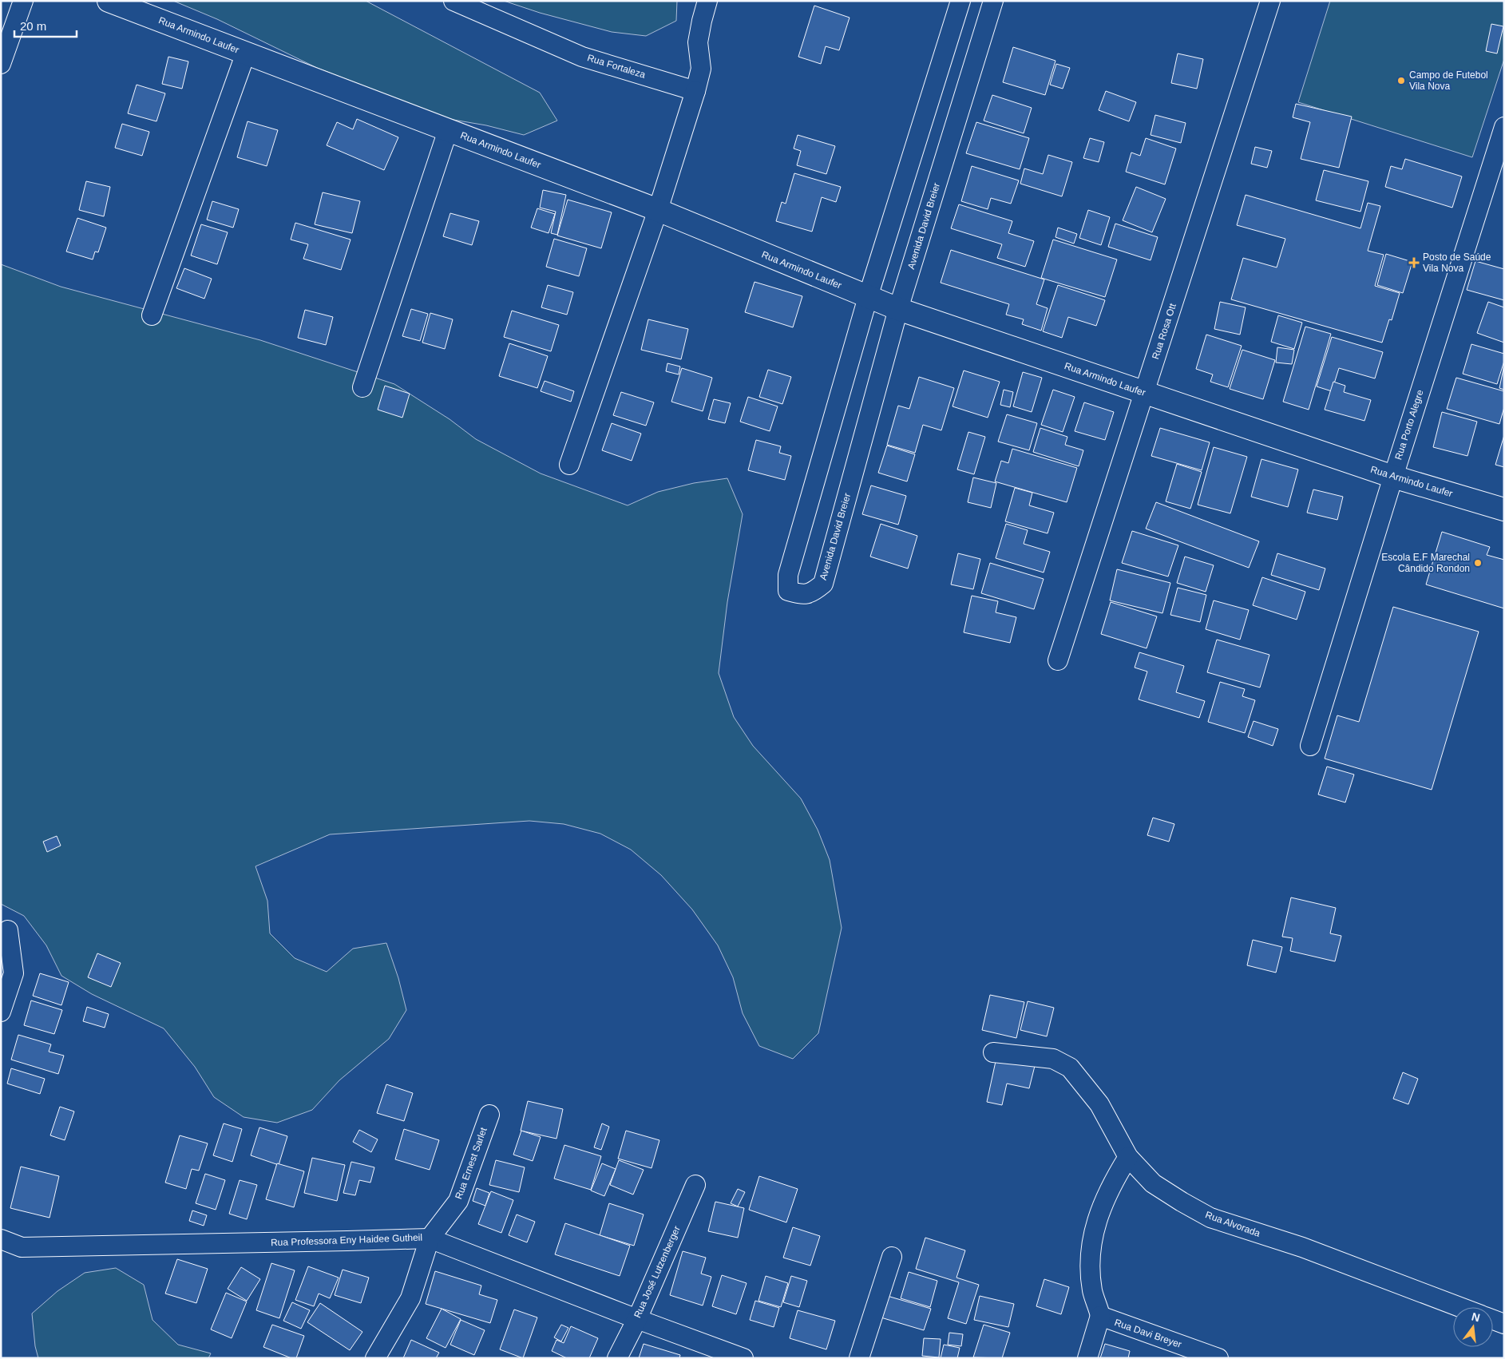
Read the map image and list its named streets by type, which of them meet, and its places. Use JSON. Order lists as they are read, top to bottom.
{
  "streets": {
    "street": [
      "Rua Armindo Laufer",
      "Rua Fortaleza",
      "Avenida David Breier",
      "Rua Rosa Ott",
      "Rua Porto Alegre",
      "Rua Ernest Sarlet",
      "Rua Alvorada",
      "Rua Professora Eny Haidee Gutheil",
      "Rua José Lutzenberger",
      "Rua Davi Breyer"
    ]
  },
  "crossings": [
    ["Rua Armindo Laufer", "Avenida David Breier"],
    ["Rua Armindo Laufer", "Rua Rosa Ott"],
    ["Rua Armindo Laufer", "Rua Porto Alegre"],
    ["Rua Ernest Sarlet", "Rua Professora Eny Haidee Gutheil"],
    ["Rua Professora Eny Haidee Gutheil", "Rua José Lutzenberger"]
  ],
  "places": {
    "other": ["Campo de Futebol Vila Nova", "Escola E.F Marechal Cândido Rondon"],
    "health": ["Posto de Saúde Vila Nova"]
  },
  "scale_bar": "20 m",
  "north": "top"
}
